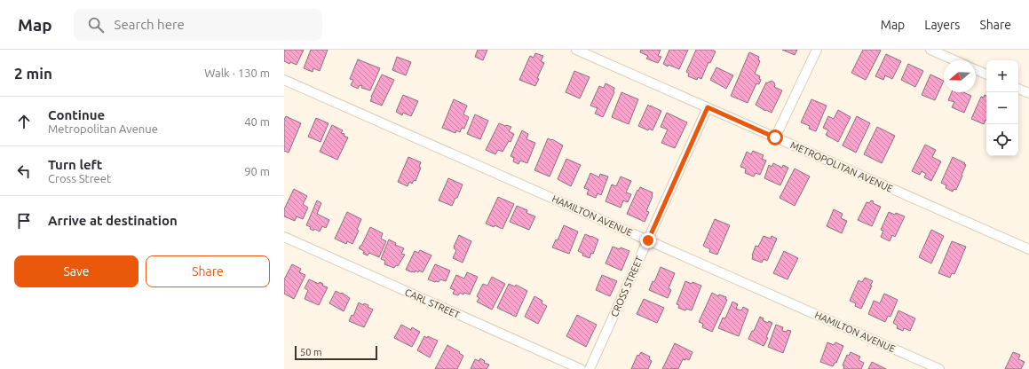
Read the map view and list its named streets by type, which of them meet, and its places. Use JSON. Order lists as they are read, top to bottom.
{
  "streets": {
    "street": [
      "METROPOLITAN AVENUE",
      "HAMILTON AVENUE",
      "CROSS STREET",
      "CARL STREET"
    ]
  },
  "crossings": [
    ["METROPOLITAN AVENUE", "CROSS STREET"],
    ["HAMILTON AVENUE", "CROSS STREET"]
  ],
  "scale_bar": "50 m",
  "north": "left",
  "page": {
    "header": "Map",
    "search": "Search here",
    "nav": ["Map", "Layers", "Share"],
    "heading": ["2 min", "Walk · 130 m"],
    "map_buttons": ["+", "−"],
    "list": [
      ["Continue", "Metropolitan Avenue", "40 m"],
      ["Turn left", "Cross Street", "90 m"],
      "Arrive at destination"
    ],
    "buttons": ["Save", "Share"],
    "scale": "50 m"
  }
}
